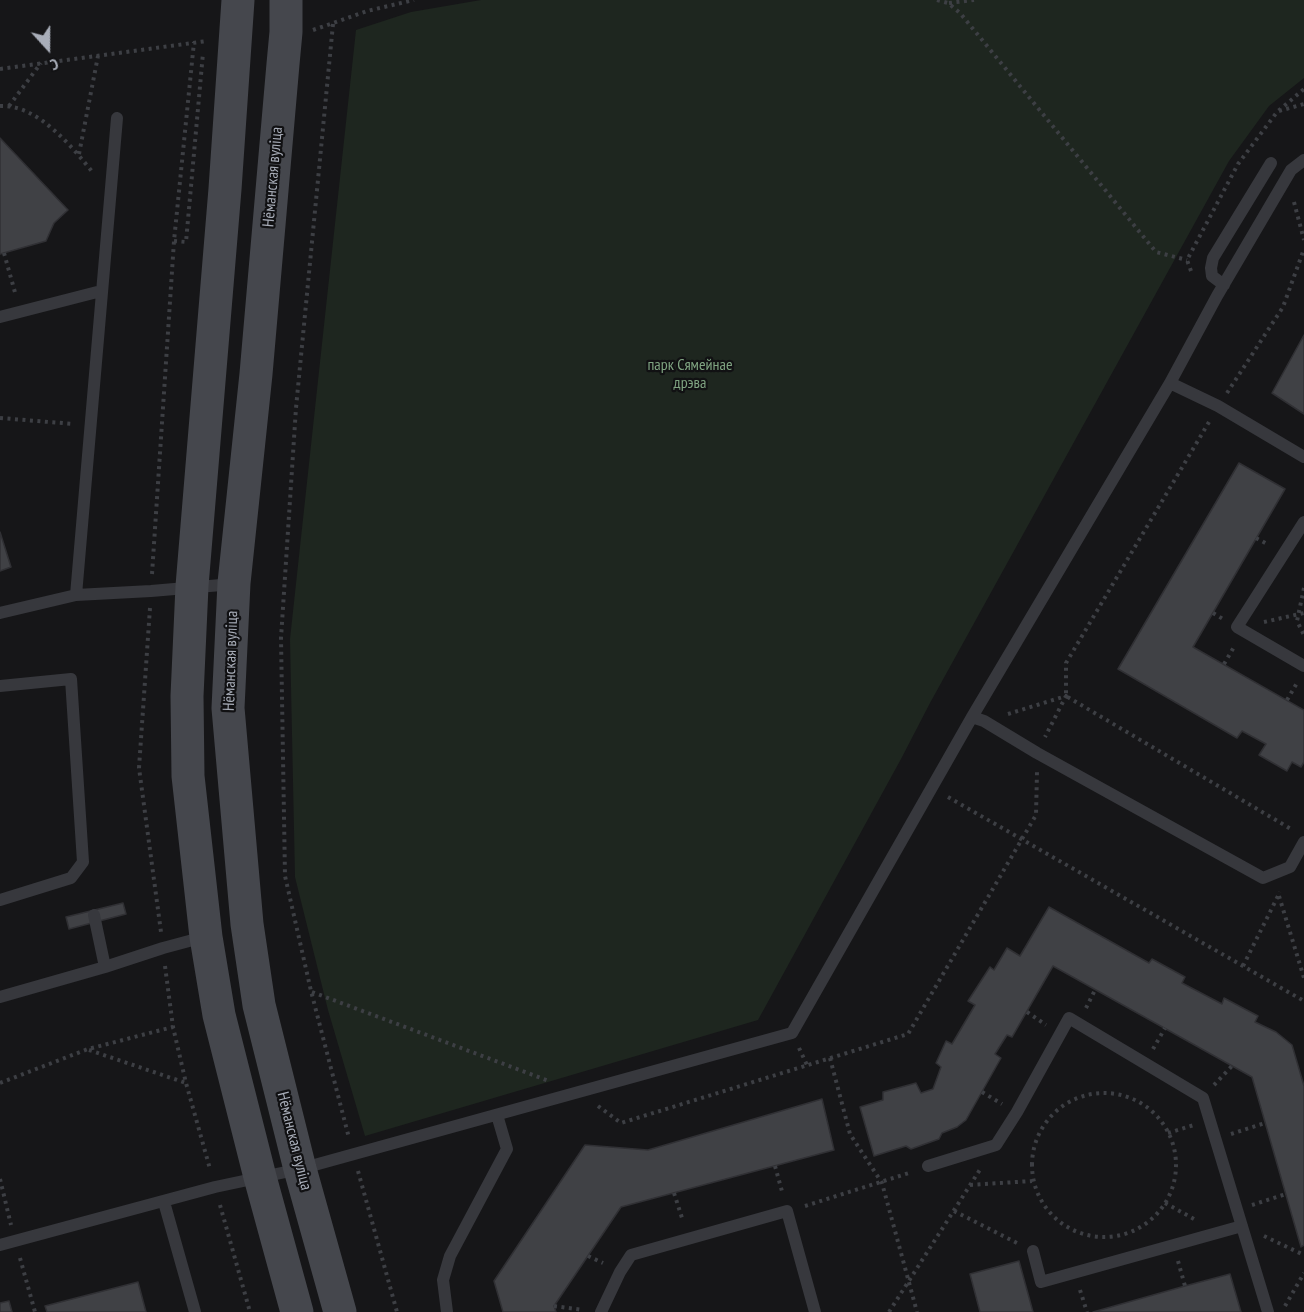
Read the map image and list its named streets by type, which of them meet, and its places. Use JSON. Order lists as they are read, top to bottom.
{
  "streets": {
    "main road": ["Нёманская вуліца"]
  },
  "parks": ["парк Сямейнае дрэва"],
  "north": "bottom"
}
